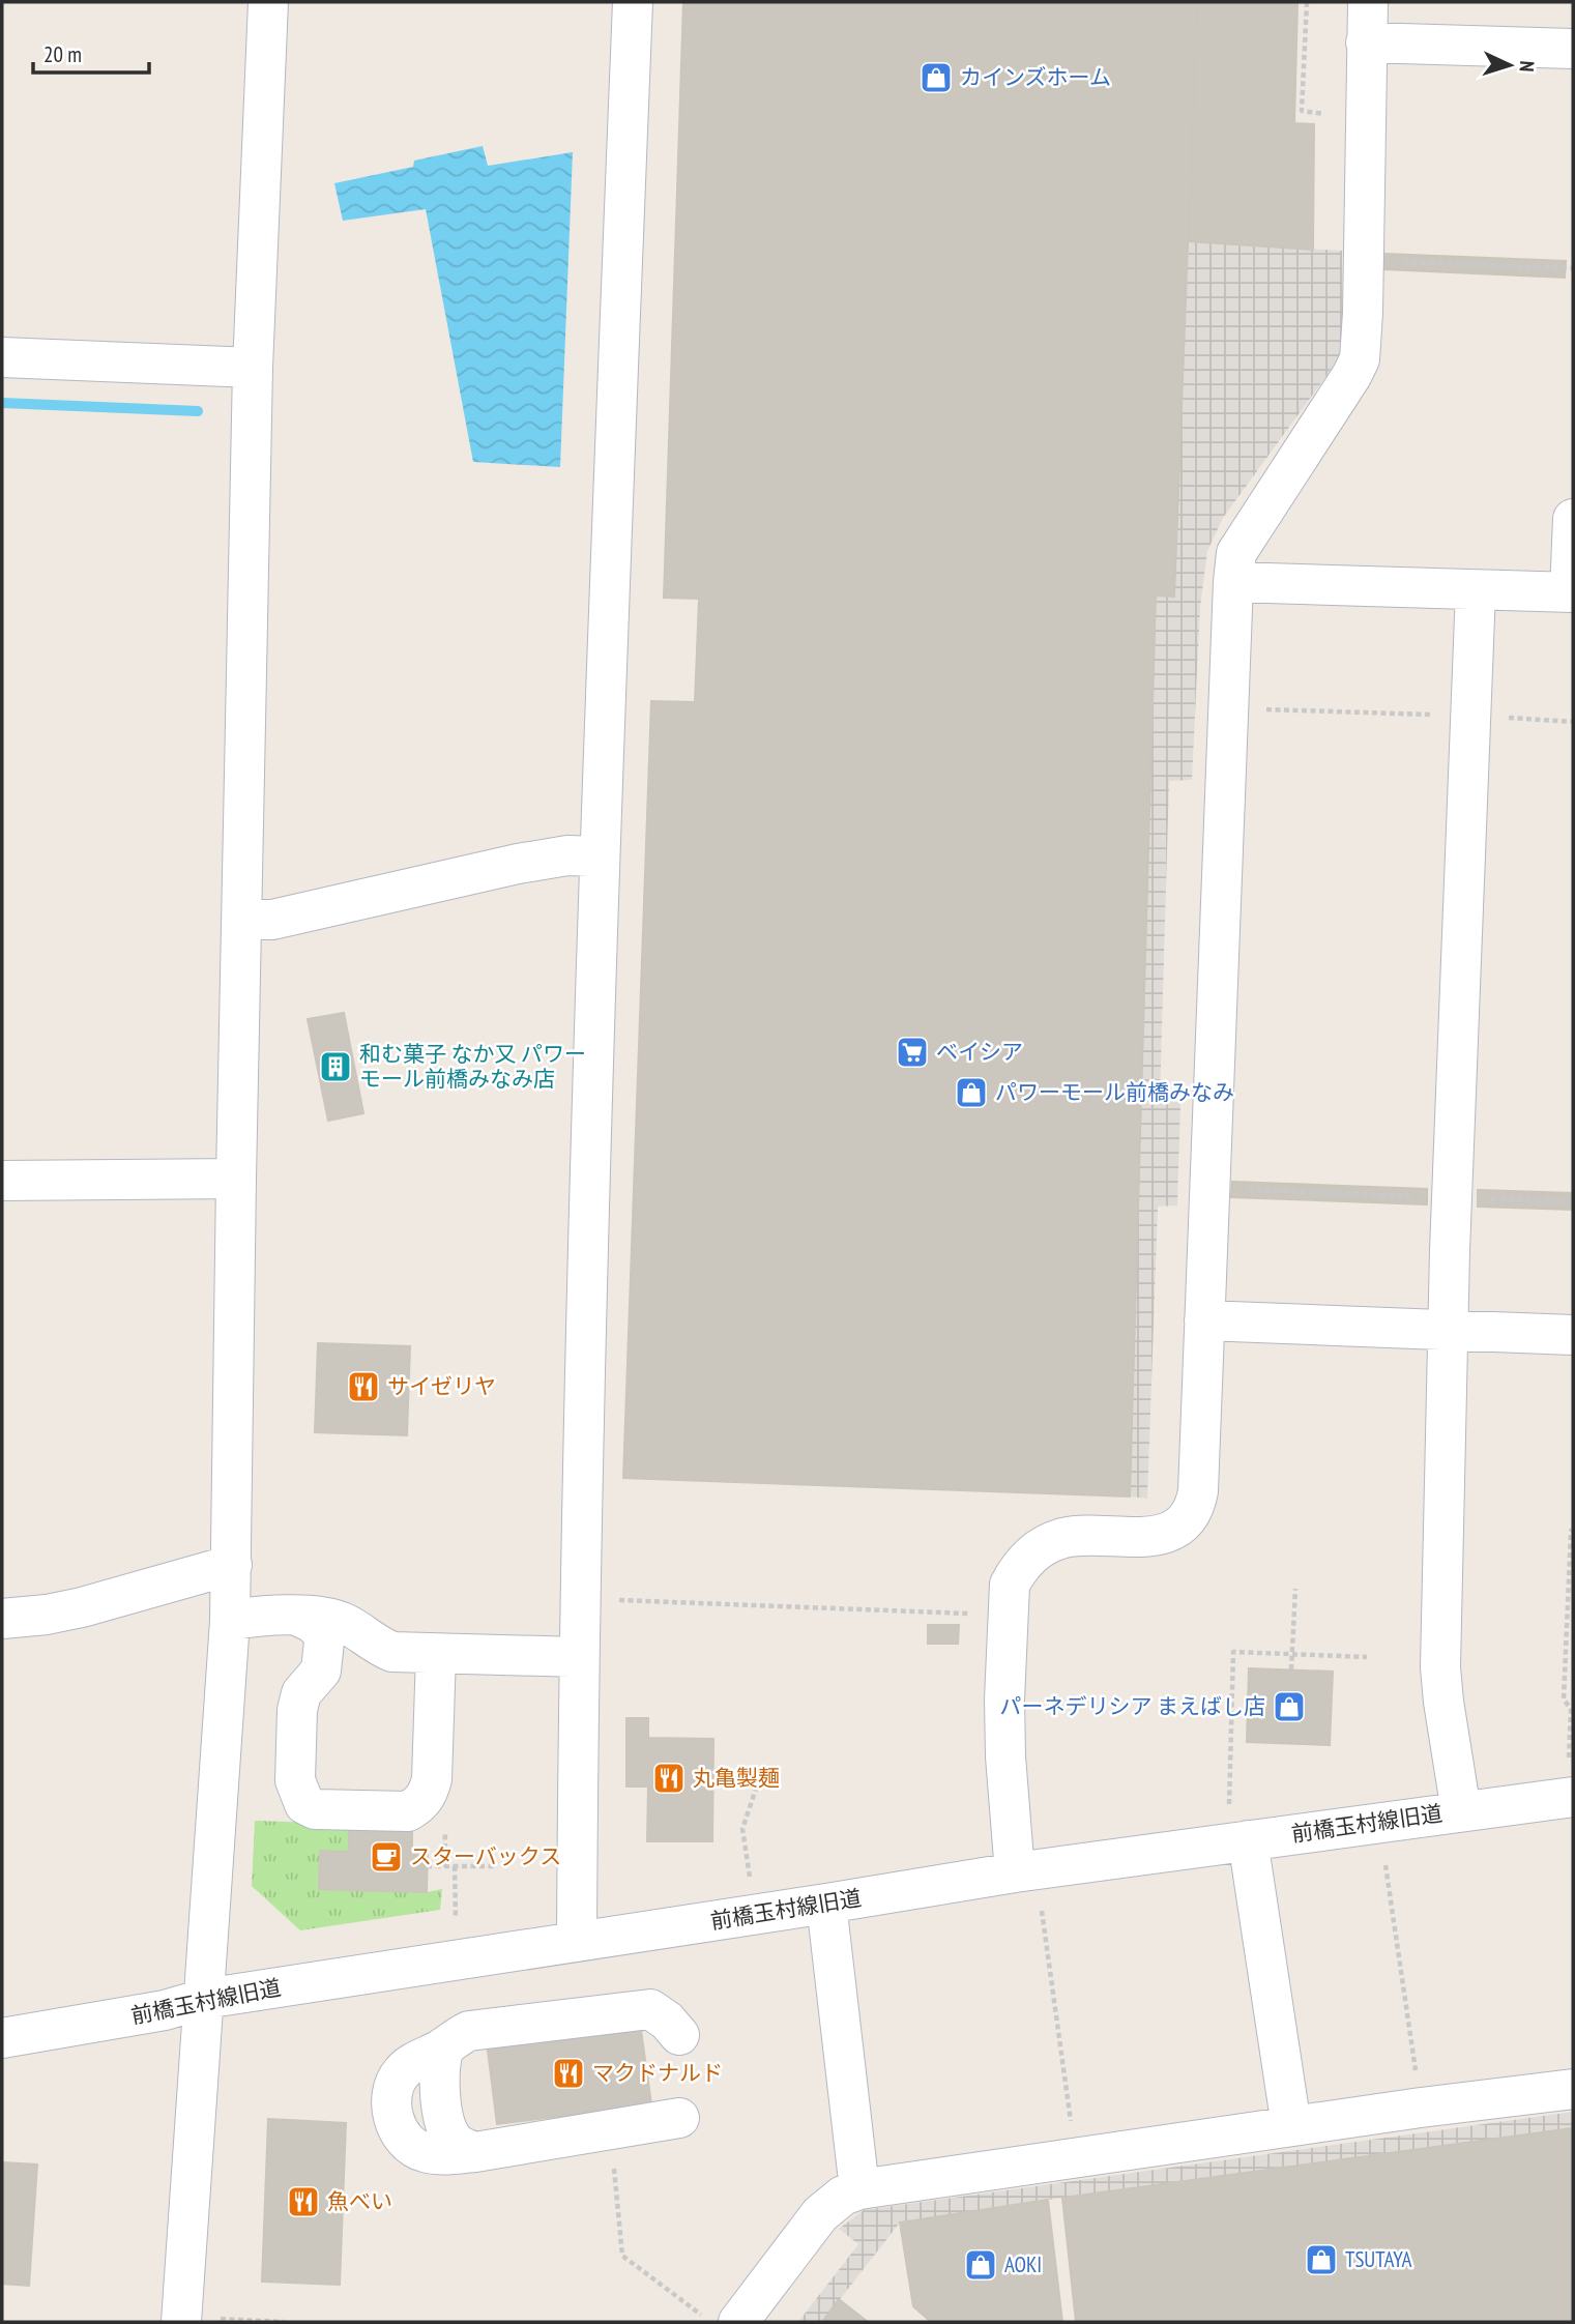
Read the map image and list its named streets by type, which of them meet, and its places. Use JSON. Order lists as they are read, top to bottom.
{
  "streets": {
    "street": ["前橋玉村線旧道"]
  },
  "places": {
    "shop": [
      "カインズホーム",
      "パワーモール前橋みなみ",
      "パーネデリシア まえばし店",
      "TSUTAYA",
      "AOKI"
    ],
    "supermarket": ["ベイシア"],
    "building": ["和む菓子 なか又 パワー モール前橋みなみ店"],
    "restaurant": [
      "サイゼリヤ",
      "丸亀製麺",
      "マクドナルド",
      "魚べい"
    ],
    "cafe": ["スターバックス"]
  },
  "scale_bar": "20 m",
  "north": "right"
}
